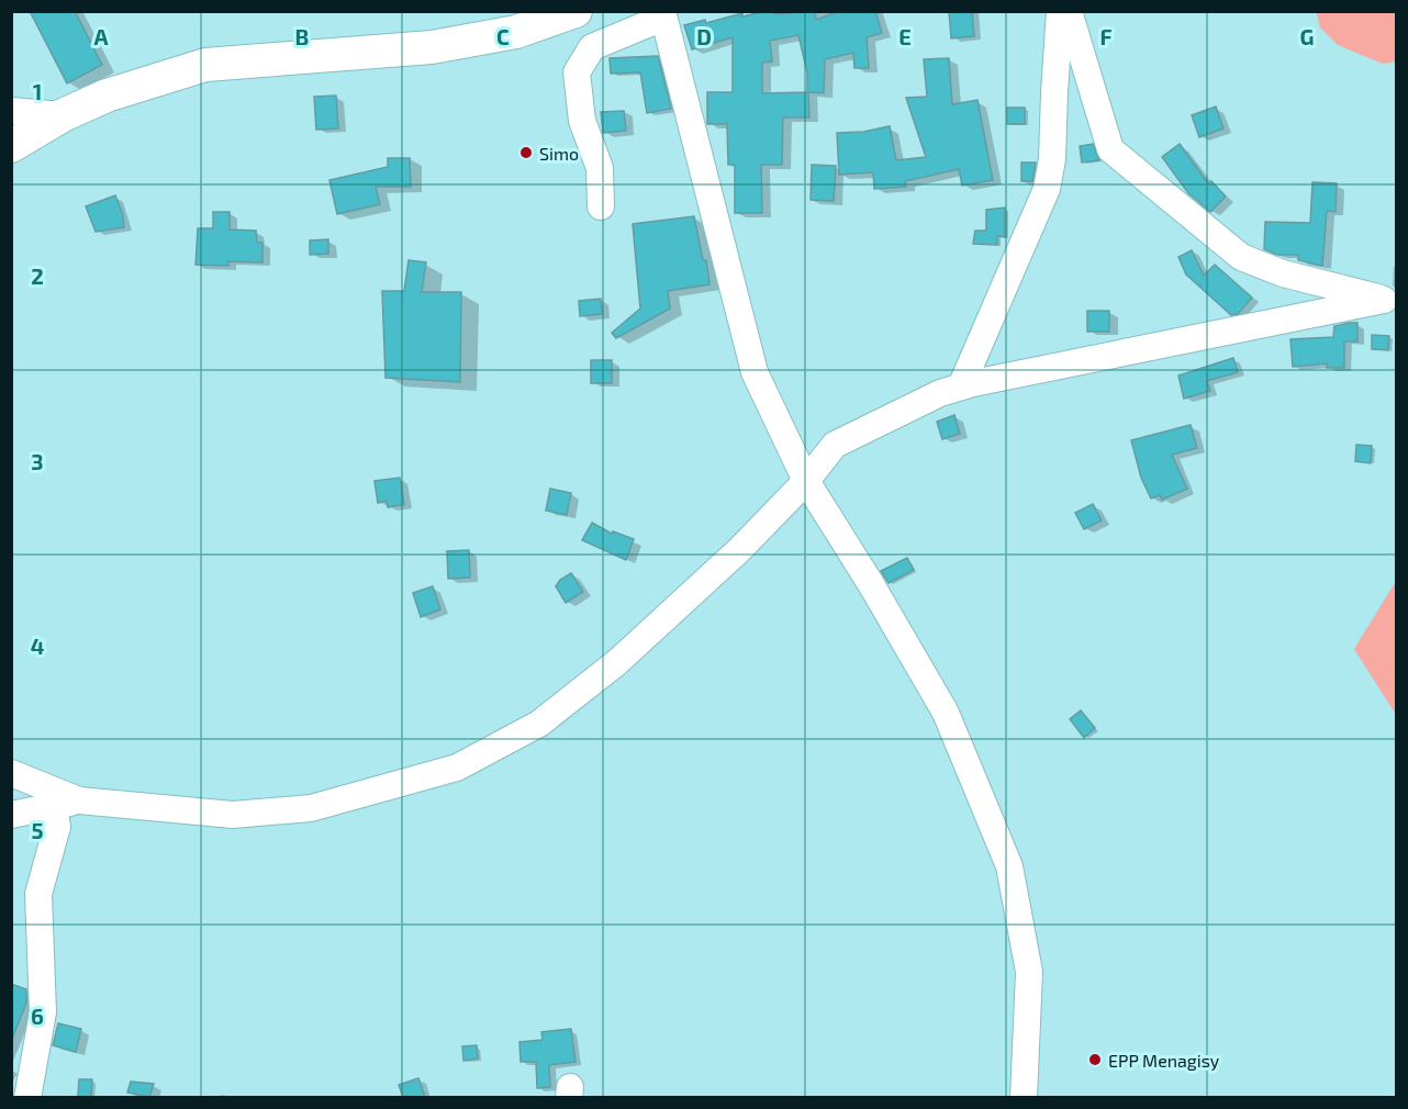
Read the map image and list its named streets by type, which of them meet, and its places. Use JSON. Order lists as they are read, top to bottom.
{
  "places": ["Simo", "EPP Menagisy"],
  "grid": {
    "columns": [
      "A",
      "B",
      "C",
      "D",
      "E",
      "F",
      "G"
    ],
    "rows": [
      "1",
      "2",
      "3",
      "4",
      "5",
      "6"
    ]
  }
}
